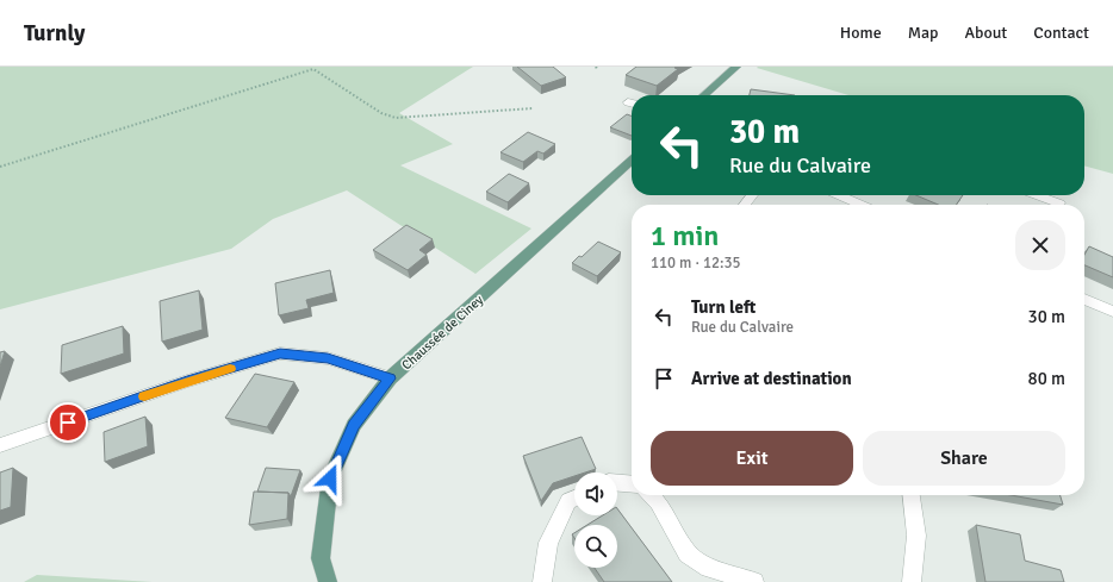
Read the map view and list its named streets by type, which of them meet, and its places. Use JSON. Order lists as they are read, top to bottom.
{
  "streets": {
    "main road": ["Chaussée de Ciney"]
  },
  "page": {
    "header": "Turnly",
    "nav": [
      "Home",
      "Map",
      "About",
      "Contact"
    ],
    "turn": ["30 m", "Rue du Calvaire"],
    "heading": ["1 min", "110 m · 12:35"],
    "list": [
      {
        "name": "Turn left",
        "note": "Rue du Calvaire",
        "value": "30 m"
      },
      {
        "name": "Arrive at destination",
        "value": "80 m"
      }
    ],
    "buttons": ["Exit", "Share"]
  }
}
